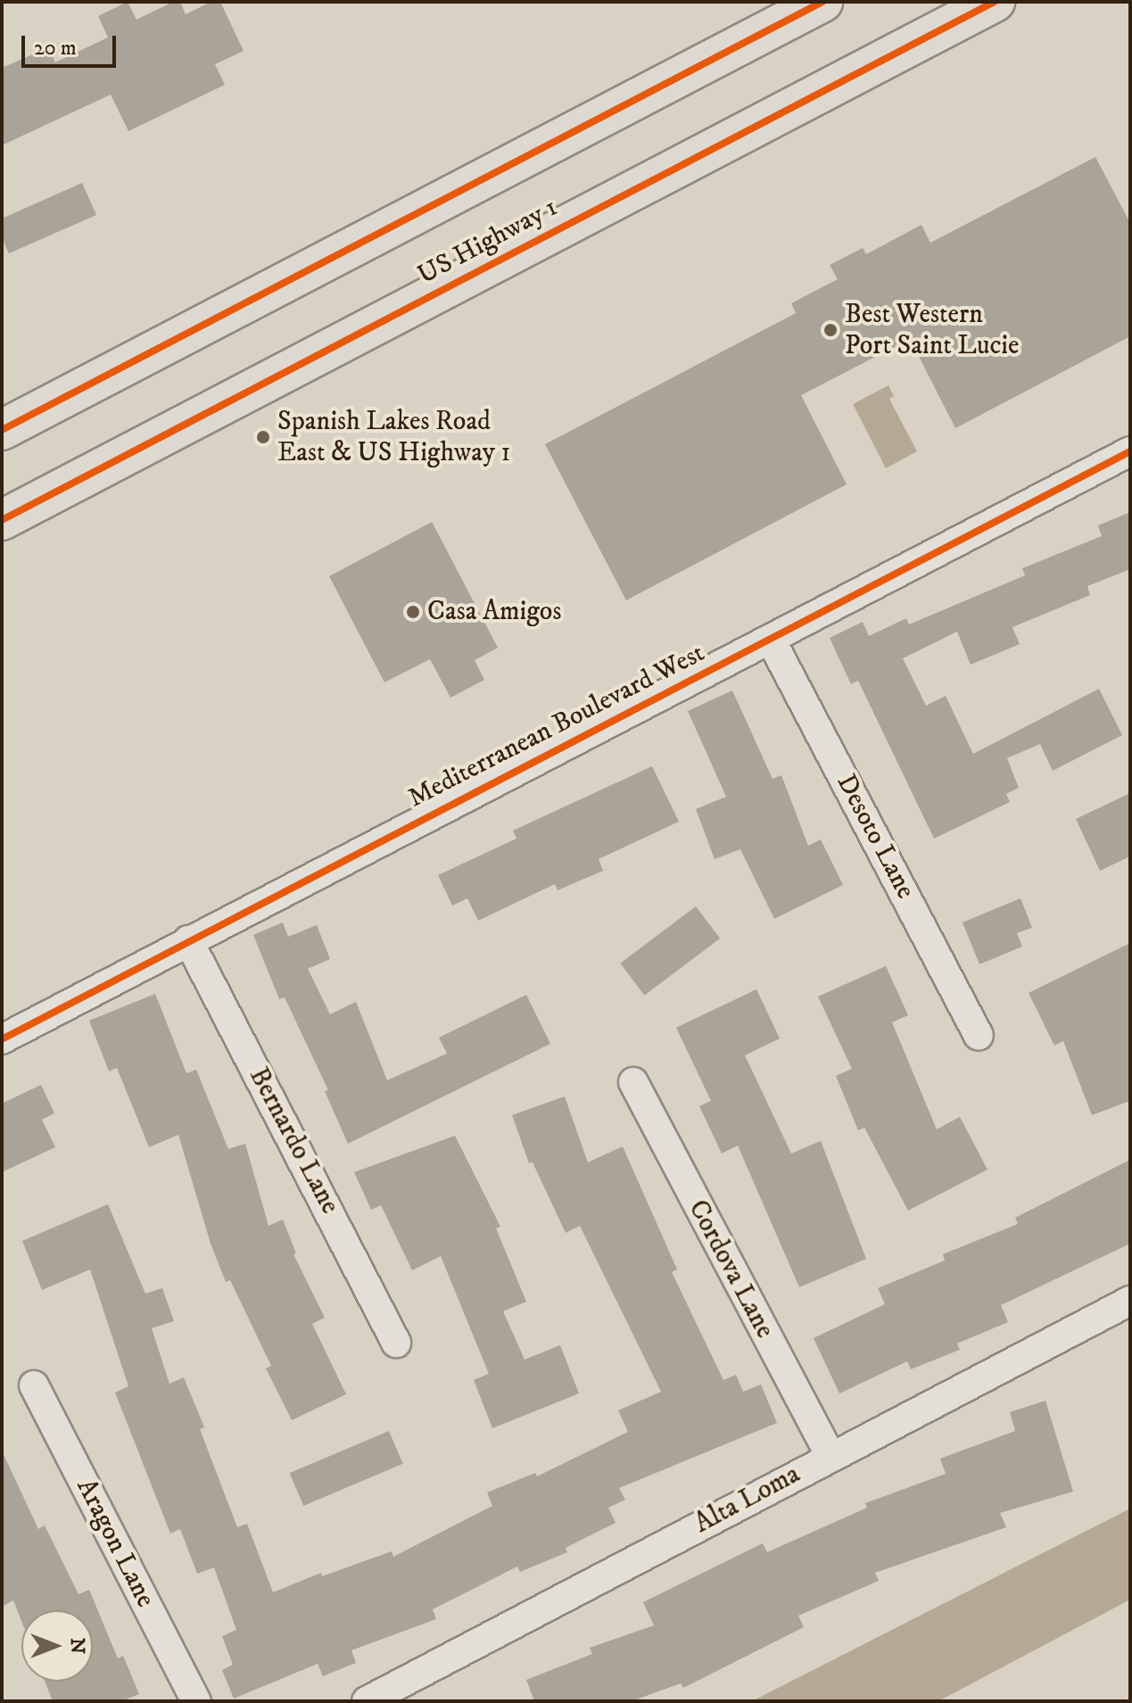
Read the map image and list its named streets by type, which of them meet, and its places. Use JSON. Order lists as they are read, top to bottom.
{
  "streets": {
    "main road": ["US Highway 1"],
    "street": [
      "Mediterranean Boulevard West",
      "Desoto Lane",
      "Bernardo Lane",
      "Cordova Lane",
      "Alta Loma",
      "Aragon Lane"
    ]
  },
  "crossings": [
    ["Mediterranean Boulevard West", "Desoto Lane"],
    ["Mediterranean Boulevard West", "Bernardo Lane"],
    ["Cordova Lane", "Alta Loma"]
  ],
  "places": ["Best Western Port Saint Lucie", "Spanish Lakes Road East & US Highway 1", "Casa Amigos"],
  "scale_bar": "20 m",
  "north": "right"
}
